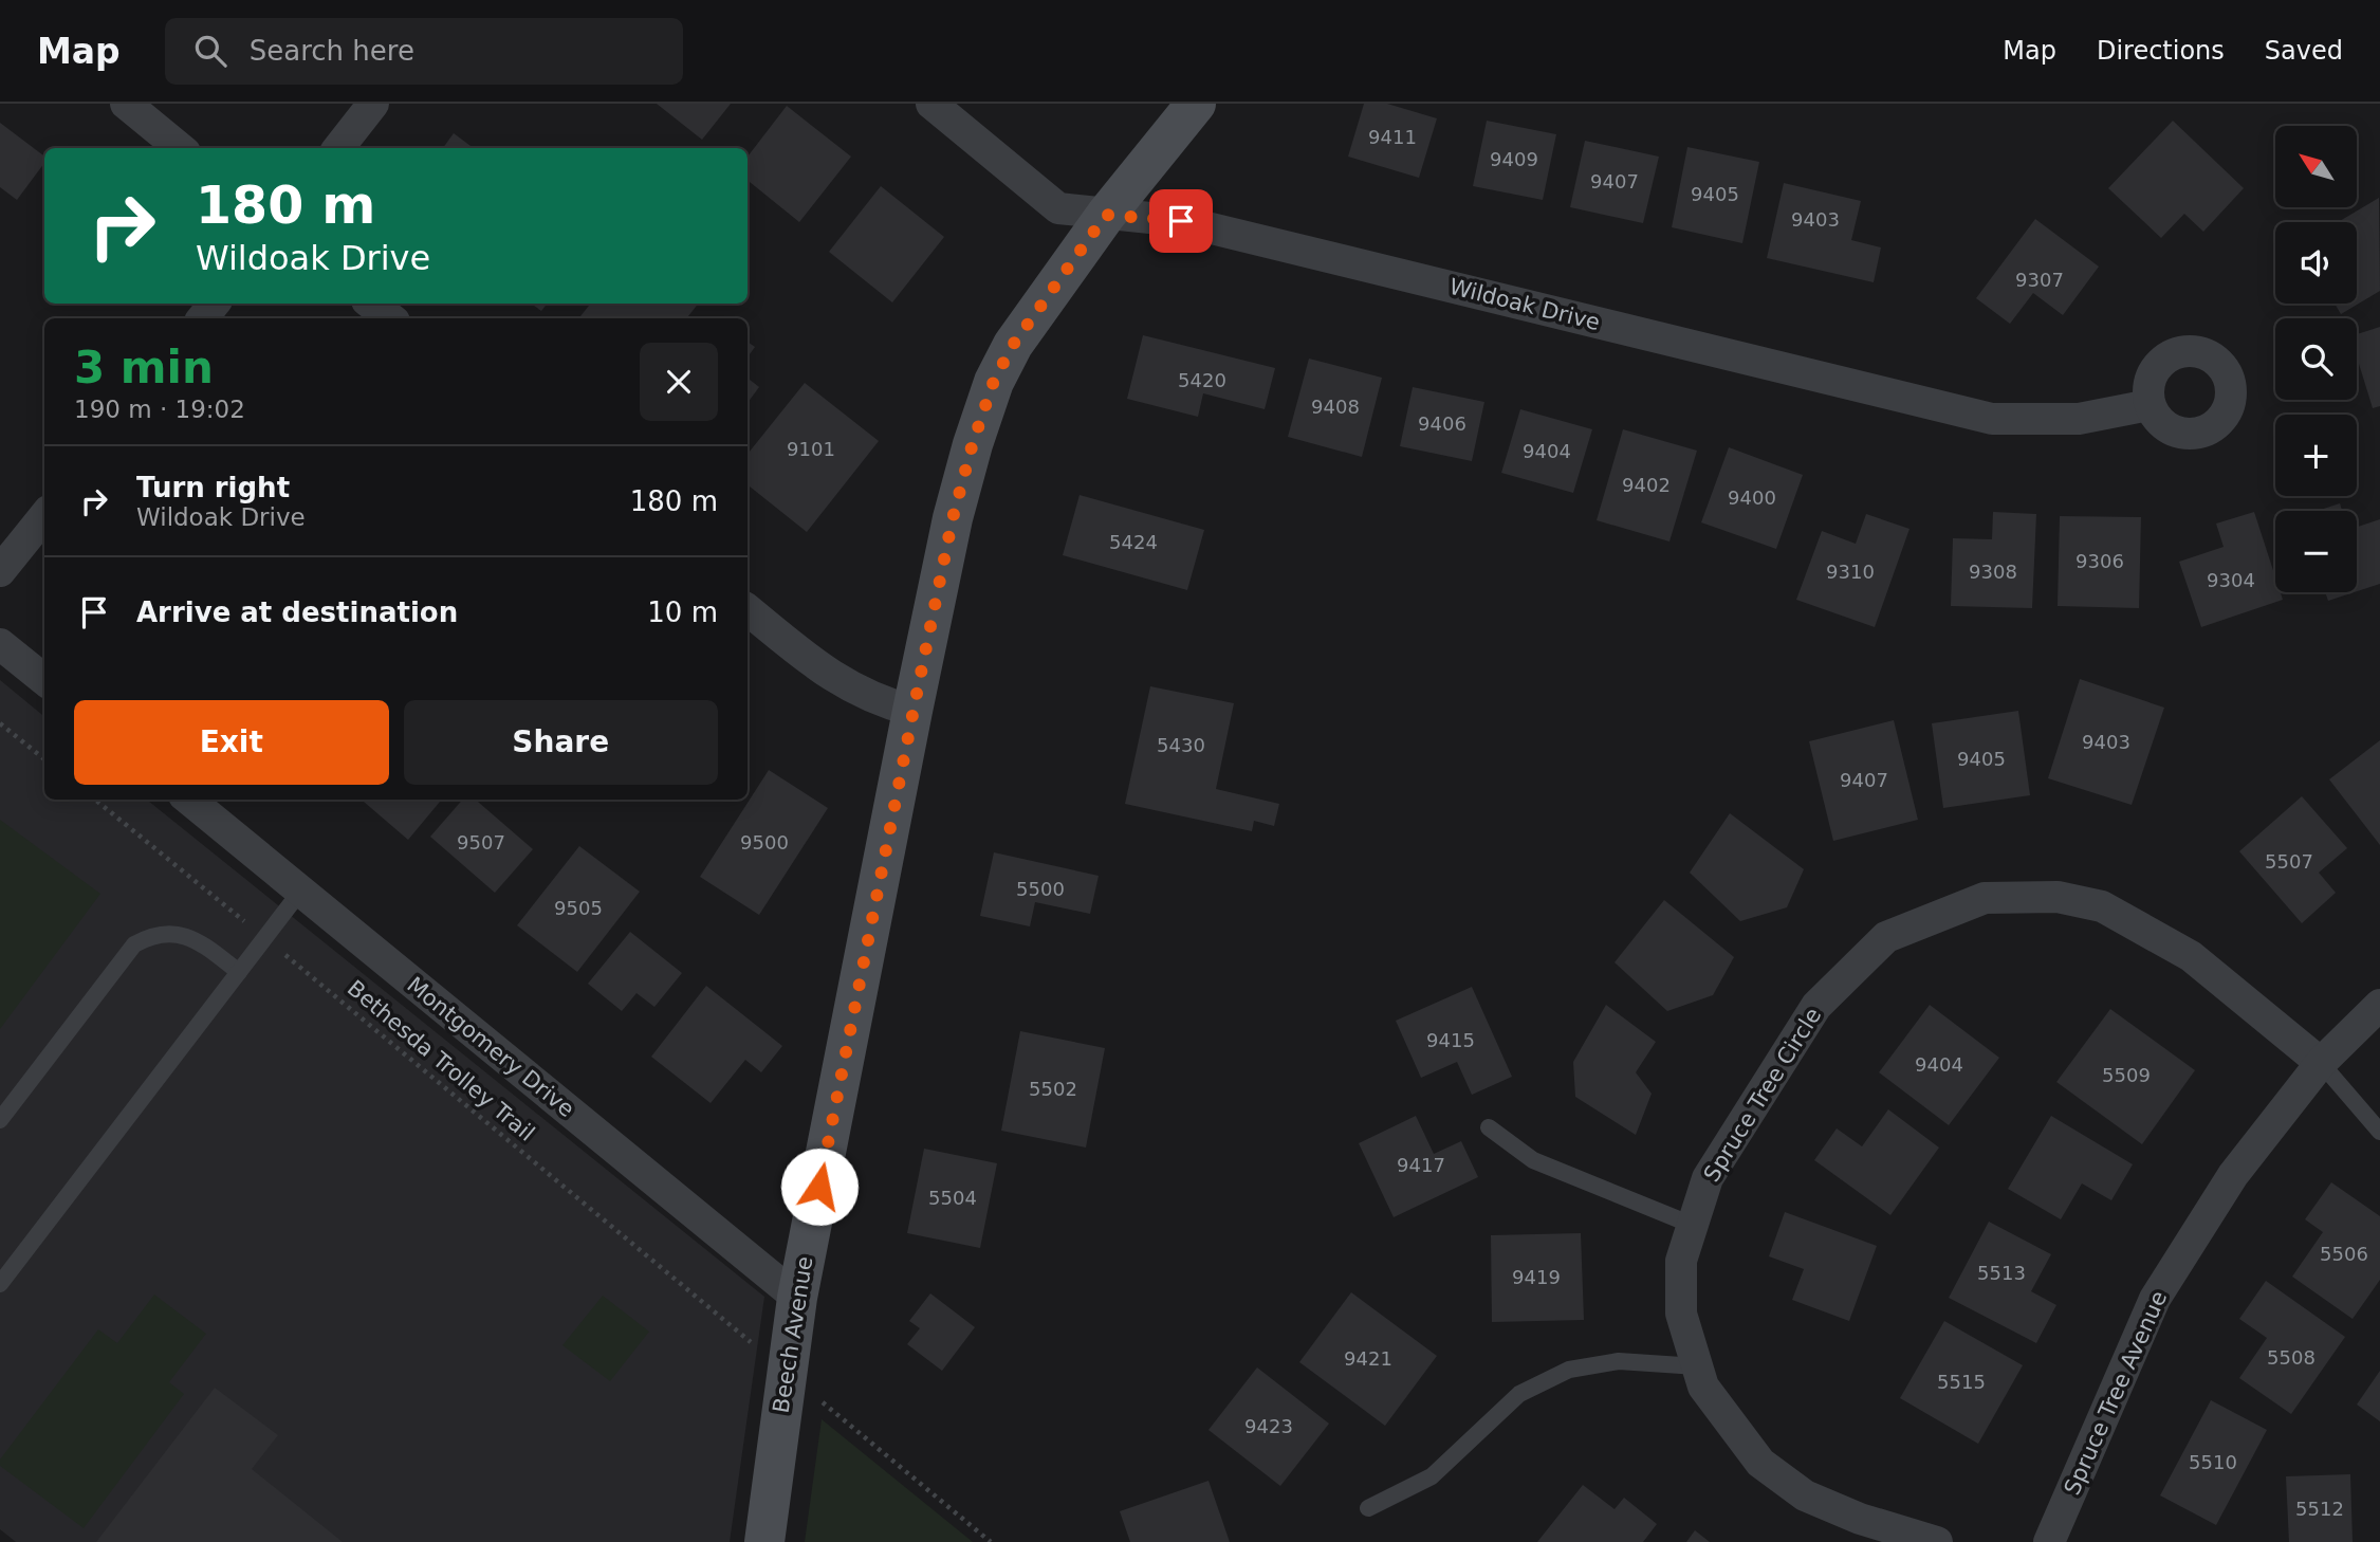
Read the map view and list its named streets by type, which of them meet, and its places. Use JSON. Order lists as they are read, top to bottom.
{
  "streets": {
    "street": [
      "Wildoak Drive",
      "Montgomery Drive",
      "Spruce Tree Circle",
      "Beech Avenue",
      "Spruce Tree Avenue"
    ],
    "path": ["Bethesda Trolley Trail"]
  },
  "crossings": [
    ["Wildoak Drive", "Beech Avenue"],
    ["Montgomery Drive", "Beech Avenue"],
    ["Spruce Tree Circle", "Spruce Tree Avenue"]
  ],
  "house_numbers": [
    "9411",
    "9409",
    "9407",
    "9405",
    "9403",
    "9307",
    "5420",
    "9408",
    "9406",
    "9101",
    "9404",
    "9402",
    "9400",
    "5424",
    "9306",
    "9310",
    "9308",
    "9304",
    "9403",
    "5430",
    "9405",
    "9407",
    "9507",
    "9500",
    "5507",
    "5500",
    "9505",
    "9415",
    "9404",
    "5509",
    "5502",
    "9417",
    "5504",
    "5506",
    "5513",
    "9419",
    "5508",
    "9421",
    "5515",
    "9423",
    "5510",
    "5512"
  ],
  "north": "top left",
  "page": {
    "header": "Map",
    "search": "Search here",
    "nav": ["Map", "Directions", "Saved"],
    "map_buttons": ["+", "−"],
    "turn": ["180 m", "Wildoak Drive"],
    "heading": ["3 min", "190 m · 19:02"],
    "list": [
      {
        "name": "Turn right",
        "note": "Wildoak Drive",
        "value": "180 m"
      },
      {
        "name": "Arrive at destination",
        "value": "10 m"
      }
    ],
    "buttons": ["Exit", "Share"]
  }
}
